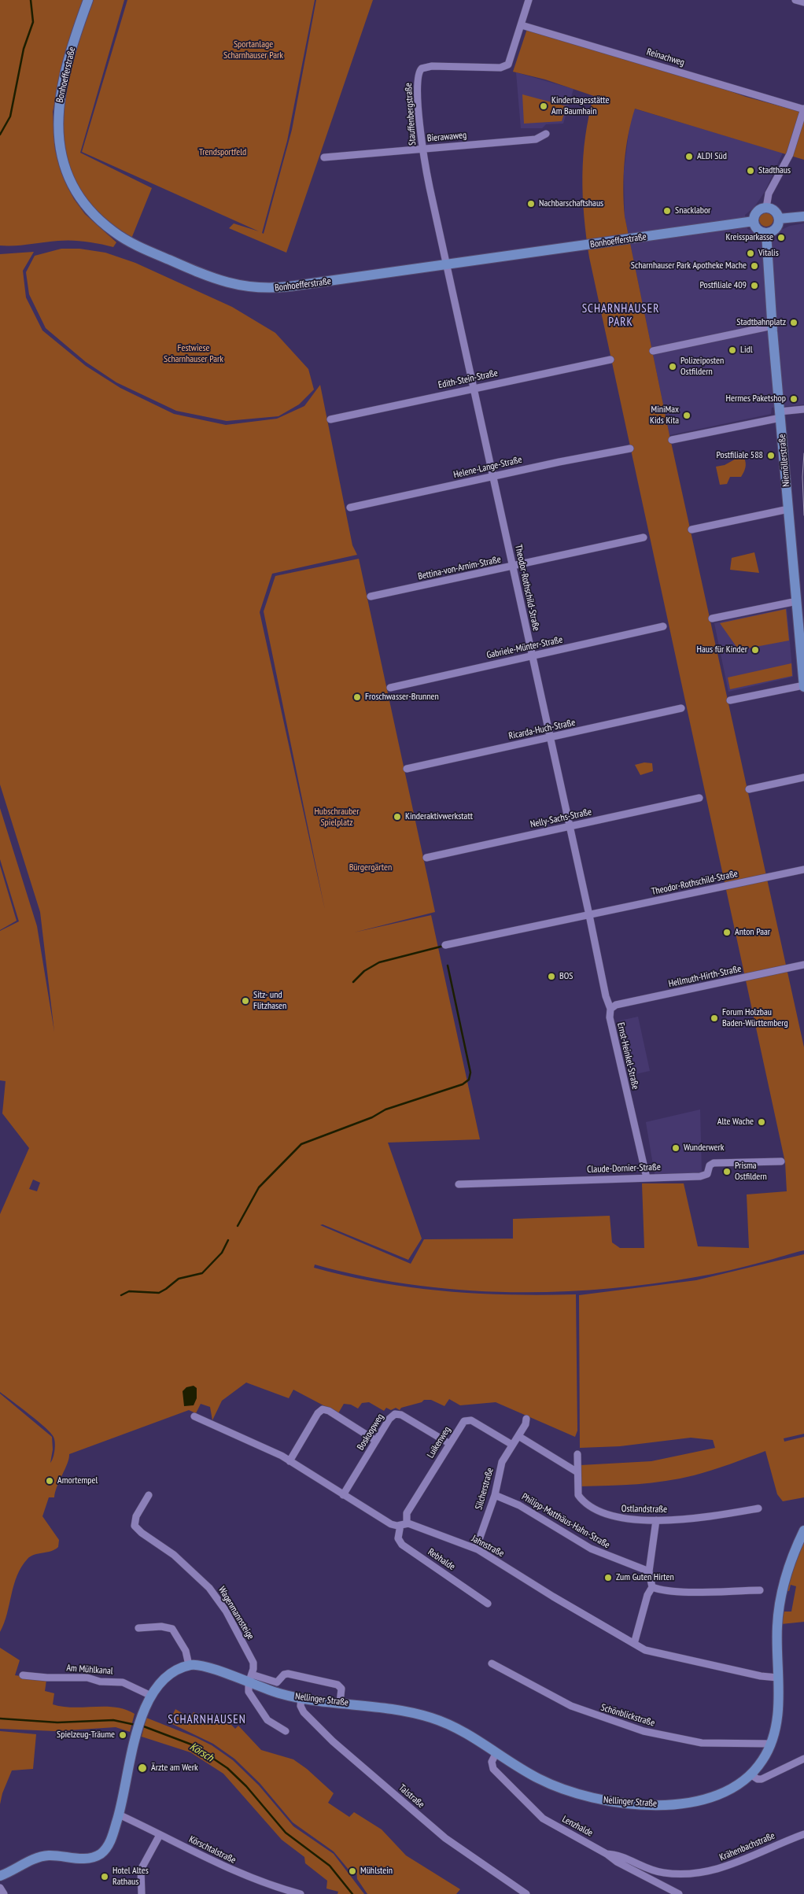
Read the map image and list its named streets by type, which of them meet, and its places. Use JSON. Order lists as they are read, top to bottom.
{
  "streets": {
    "main road": ["Bonhoefferstraße", "Niemöllerstraße", "Nellinger Straße"],
    "street": [
      "Reinachweg",
      "Stauffenbergstraße",
      "Bierawaweg",
      "Edith-Stein-Straße",
      "Helene-Lange-Straße",
      "Bettina-von-Arnim-Straße",
      "Theodor-Rothschild-Straße",
      "Gabriele-Münter-Straße",
      "Ricarda-Huch-Straße",
      "Nelly-Sachs-Straße",
      "Hellmuth-Hirth-Straße",
      "Ernst-Heinkel-Straße",
      "Claude-Dornier-Straße",
      "Boskoopweg",
      "Luikenweg",
      "Silcherstraße",
      "Ostlandstraße",
      "Philipp-Matthäus-Hahn-Straße",
      "Jahnstraße",
      "Rebhalde",
      "Wagenmannsteige",
      "Am Mühlkanal",
      "Schönblickstraße",
      "Talstraße",
      "Lenzhalde",
      "Krähenbachstraße",
      "Körschtalstraße"
    ]
  },
  "crossings": [
    ["Reinachweg", "Stauffenbergstraße"],
    ["Bonhoefferstraße", "Stauffenbergstraße"],
    ["Bonhoefferstraße", "Niemöllerstraße"],
    ["Bonhoefferstraße", "Theodor-Rothschild-Straße"],
    ["Stauffenbergstraße", "Bierawaweg"],
    ["Stauffenbergstraße", "Theodor-Rothschild-Straße"],
    ["Edith-Stein-Straße", "Theodor-Rothschild-Straße"],
    ["Helene-Lange-Straße", "Theodor-Rothschild-Straße"],
    ["Bettina-von-Arnim-Straße", "Theodor-Rothschild-Straße"],
    ["Theodor-Rothschild-Straße", "Gabriele-Münter-Straße"],
    ["Theodor-Rothschild-Straße", "Ricarda-Huch-Straße"],
    ["Theodor-Rothschild-Straße", "Nelly-Sachs-Straße"],
    ["Theodor-Rothschild-Straße", "Ernst-Heinkel-Straße"],
    ["Hellmuth-Hirth-Straße", "Ernst-Heinkel-Straße"],
    ["Ernst-Heinkel-Straße", "Claude-Dornier-Straße"],
    ["Boskoopweg", "Luikenweg"],
    ["Boskoopweg", "Jahnstraße"],
    ["Luikenweg", "Silcherstraße"],
    ["Luikenweg", "Jahnstraße"],
    ["Luikenweg", "Rebhalde"],
    ["Silcherstraße", "Philipp-Matthäus-Hahn-Straße"],
    ["Silcherstraße", "Jahnstraße"],
    ["Jahnstraße", "Rebhalde"],
    ["Jahnstraße", "Nellinger Straße"],
    ["Wagenmannsteige", "Nellinger Straße"],
    ["Nellinger Straße", "Schönblickstraße"],
    ["Nellinger Straße", "Talstraße"],
    ["Nellinger Straße", "Lenzhalde"],
    ["Lenzhalde", "Krähenbachstraße"]
  ],
  "districts": ["SCHARNHAUSER PARK", "SCHARNHAUSEN"],
  "water": ["Körsch"],
  "parks": [
    "Sportanlage Scharnhauser Park",
    "Trendsportfeld",
    "Festwiese Scharnhauser Park",
    "Hubschrauber Spielplatz",
    "Bürgergärten"
  ],
  "places": [
    "Kindertagesstätte Am Baumhain",
    "ALDI Süd",
    "Stadthaus",
    "Nachbarschaftshaus",
    "Snacklabor",
    "Kreissparkasse",
    "Vitalis",
    "Scharnhauser Park Apotheke Mache",
    "Postfiliale 409",
    "Stadtbahnplatz",
    "Lidl",
    "Polizeiposten Ostfildern",
    "Hermes Paketshop",
    "MiniMax Kids Kita",
    "Postfiliale 588",
    "Haus für Kinder",
    "Froschwasser-Brunnen",
    "Kinderaktivwerkstatt",
    "Anton Paar",
    "BOS",
    "Sitz- und Flitzhasen",
    "Forum Holzbau Baden-Württemberg",
    "Alte Wache",
    "Wunderwerk",
    "Prisma Ostfildern",
    "Amortempel",
    "Zum Guten Hirten",
    "Spielzeug-Träume",
    "Ärzte am Werk",
    "Mühlstein",
    "Hotel Altes Rathaus"
  ]
}
